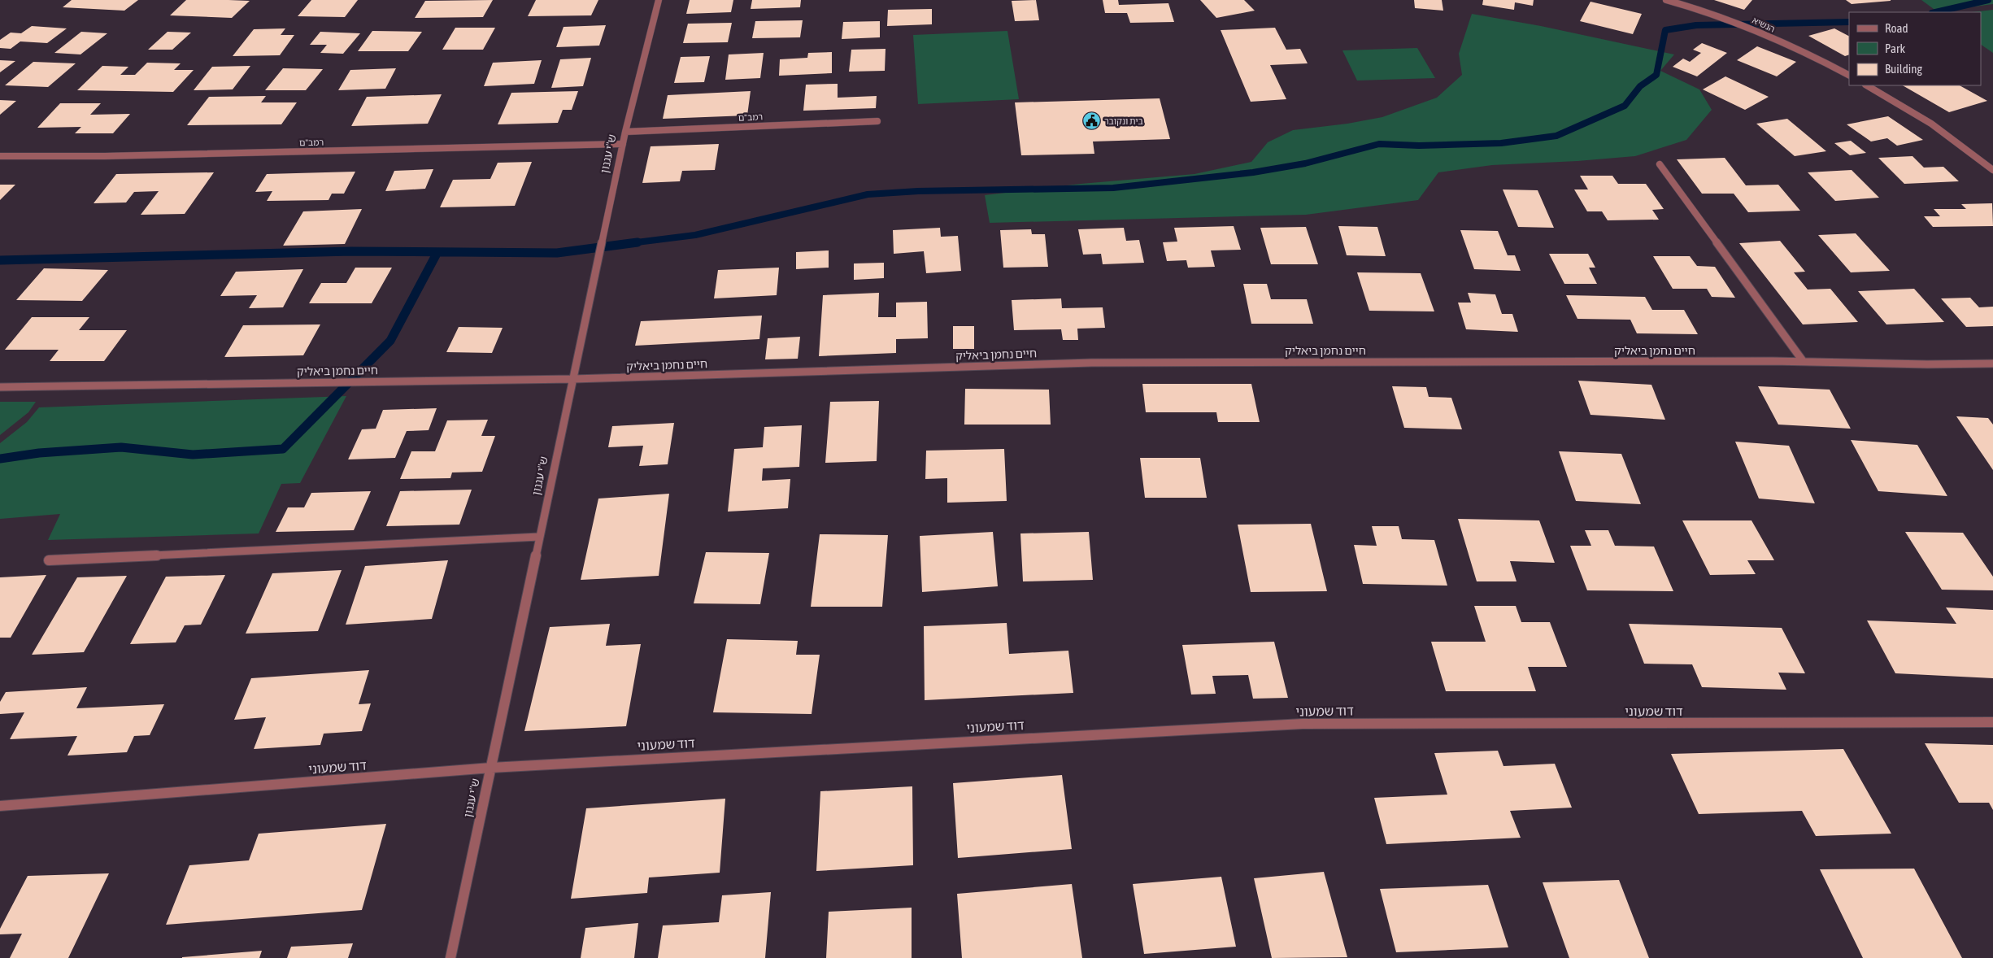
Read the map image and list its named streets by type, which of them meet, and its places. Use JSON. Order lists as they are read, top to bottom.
{
  "streets": {
    "street": [
      "הנשיא",
      "רמב\"ם",
      "ש\"י עגנון",
      "חיים נחמן ביאליק",
      "דוד שמעוני"
    ]
  },
  "crossings": [
    ["רמב\"ם", "ש\"י עגנון"],
    ["ש\"י עגנון", "חיים נחמן ביאליק"],
    ["ש\"י עגנון", "דוד שמעוני"]
  ],
  "places": {
    "public building": ["בית ונקובר"]
  },
  "legend": ["Road", "Park", "Building"]
}
